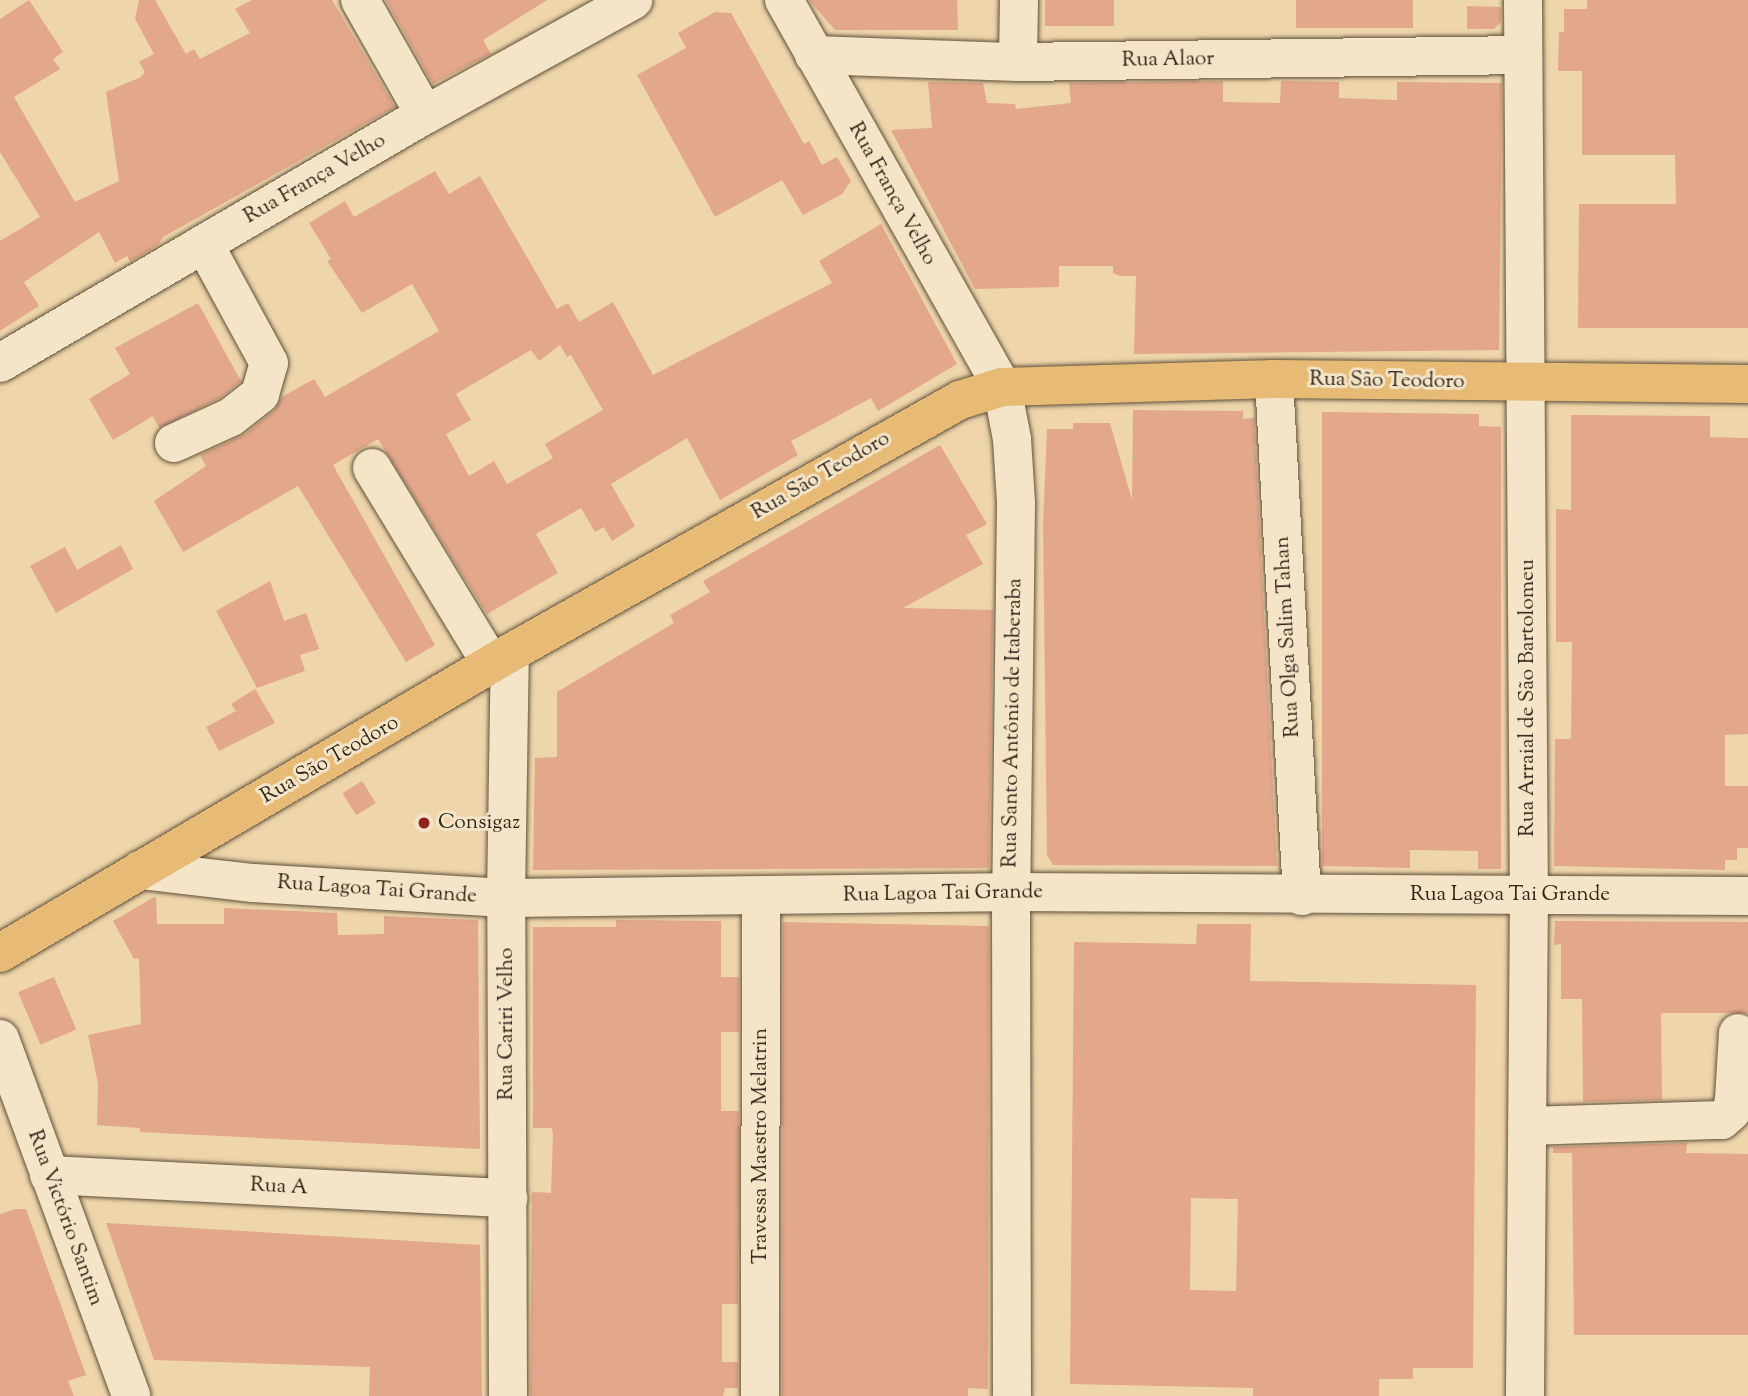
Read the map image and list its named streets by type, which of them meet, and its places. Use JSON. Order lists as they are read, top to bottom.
{
  "streets": {
    "main road": ["Rua São Teodoro"],
    "street": [
      "Rua Alaor",
      "Rua França Velho",
      "Rua Olga Salim Tahan",
      "Rua Arraial de São Bartolomeu",
      "Rua Santo Antônio de Itaberaba",
      "Rua Lagoa Tai Grande",
      "Rua Cariri Velho",
      "Travessa Maestro Melatrin",
      "Rua A",
      "Rua Victório Santim"
    ]
  },
  "crossings": [
    ["Rua Alaor", "Rua França Velho"],
    ["Rua Alaor", "Rua Arraial de São Bartolomeu"],
    ["Rua França Velho", "Rua São Teodoro"],
    ["Rua França Velho", "Rua Santo Antônio de Itaberaba"],
    ["Rua São Teodoro", "Rua Olga Salim Tahan"],
    ["Rua São Teodoro", "Rua Arraial de São Bartolomeu"],
    ["Rua São Teodoro", "Rua Santo Antônio de Itaberaba"],
    ["Rua São Teodoro", "Rua Lagoa Tai Grande"],
    ["Rua São Teodoro", "Rua Cariri Velho"],
    ["Rua Olga Salim Tahan", "Rua Lagoa Tai Grande"],
    ["Rua Arraial de São Bartolomeu", "Rua Lagoa Tai Grande"],
    ["Rua Santo Antônio de Itaberaba", "Rua Lagoa Tai Grande"],
    ["Rua Lagoa Tai Grande", "Rua Cariri Velho"],
    ["Rua Lagoa Tai Grande", "Travessa Maestro Melatrin"],
    ["Rua Cariri Velho", "Rua A"],
    ["Rua A", "Rua Victório Santim"]
  ],
  "places": ["Consigaz"]
}
